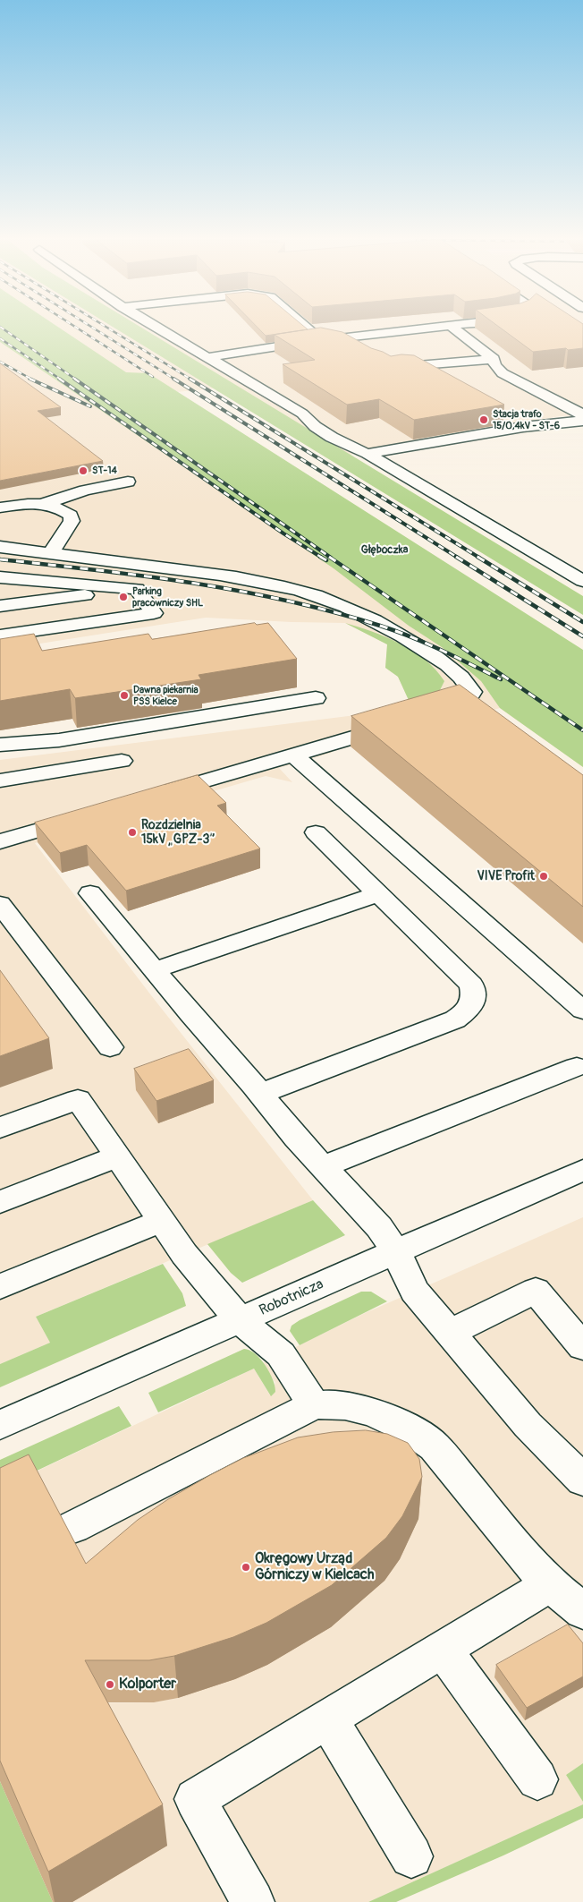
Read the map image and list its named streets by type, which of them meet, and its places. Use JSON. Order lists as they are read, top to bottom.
{
  "streets": {
    "street": ["Robotnicza"]
  },
  "districts": ["Głęboczka"],
  "places": [
    "Stacja trafo 15/0,4kV - ST-6",
    "ST-14",
    "Parking pracowniczy SHL",
    "Dawna piekarnia PSS Kielce",
    "Rozdzielnia 15kV „GPZ-3”",
    "VIVE Profit",
    "Okręgowy Urząd Górniczy w Kielcach",
    "Kolporter"
  ]
}
